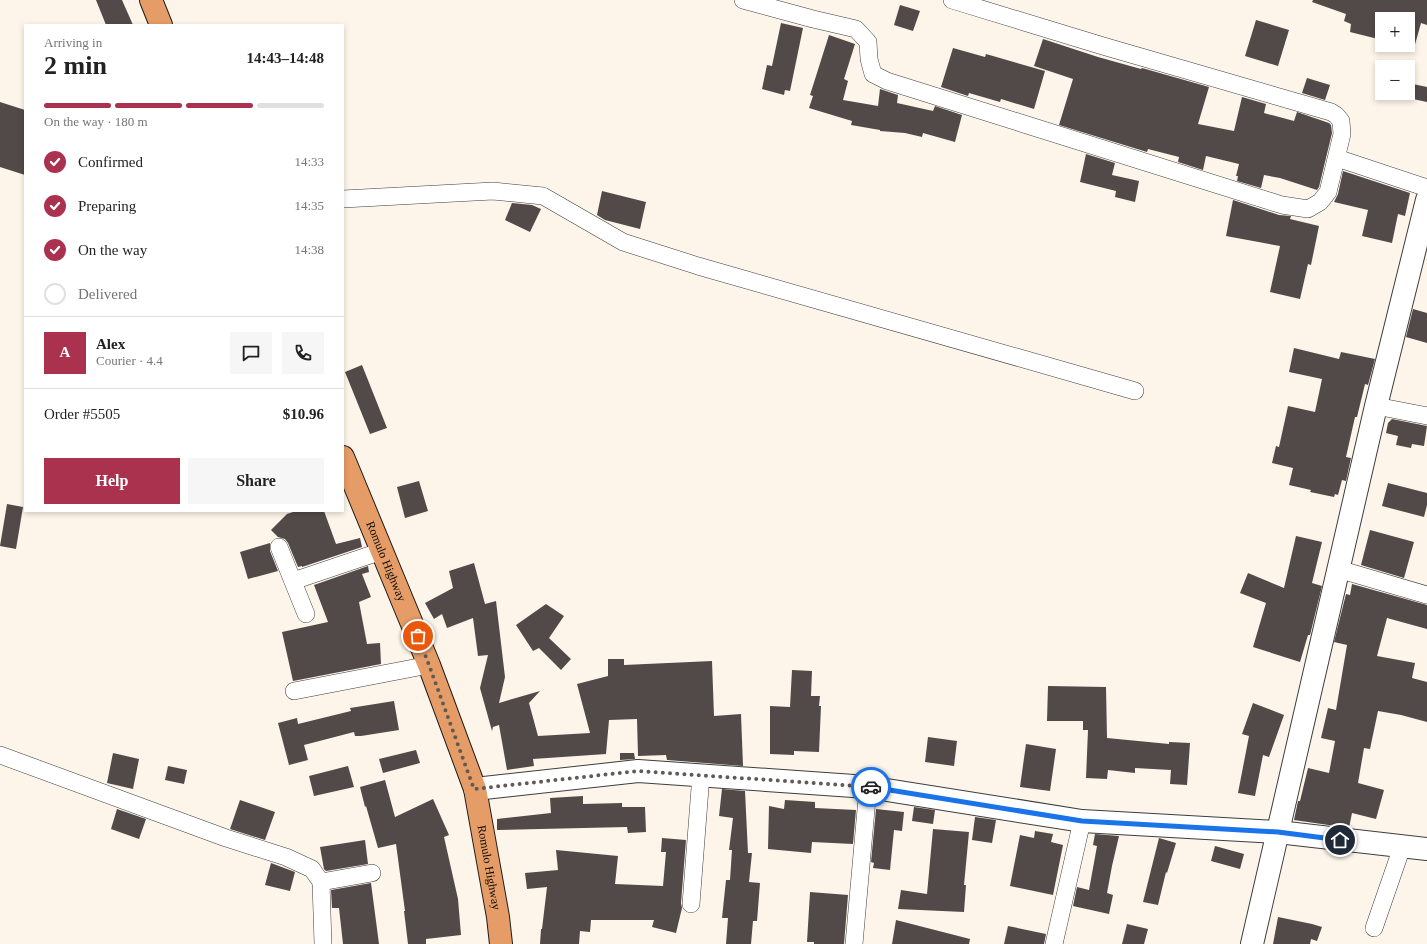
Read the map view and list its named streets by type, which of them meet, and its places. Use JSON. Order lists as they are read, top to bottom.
{
  "streets": {
    "highway": ["Romulo Highway"]
  },
  "page": {
    "map_buttons": ["+", "−"],
    "heading": ["2 min", "Arriving in", "14:43–14:48"],
    "panel": [
      "Alex",
      "Courier · 4.4",
      "Order #5505",
      "$10.96"
    ],
    "bar": "On the way · 180 m",
    "list": [
      ["Confirmed", "14:33"],
      ["Preparing", "14:35"],
      ["On the way", "14:38"],
      "Delivered"
    ],
    "round": "A",
    "buttons": ["Help", "Share"]
  }
}
